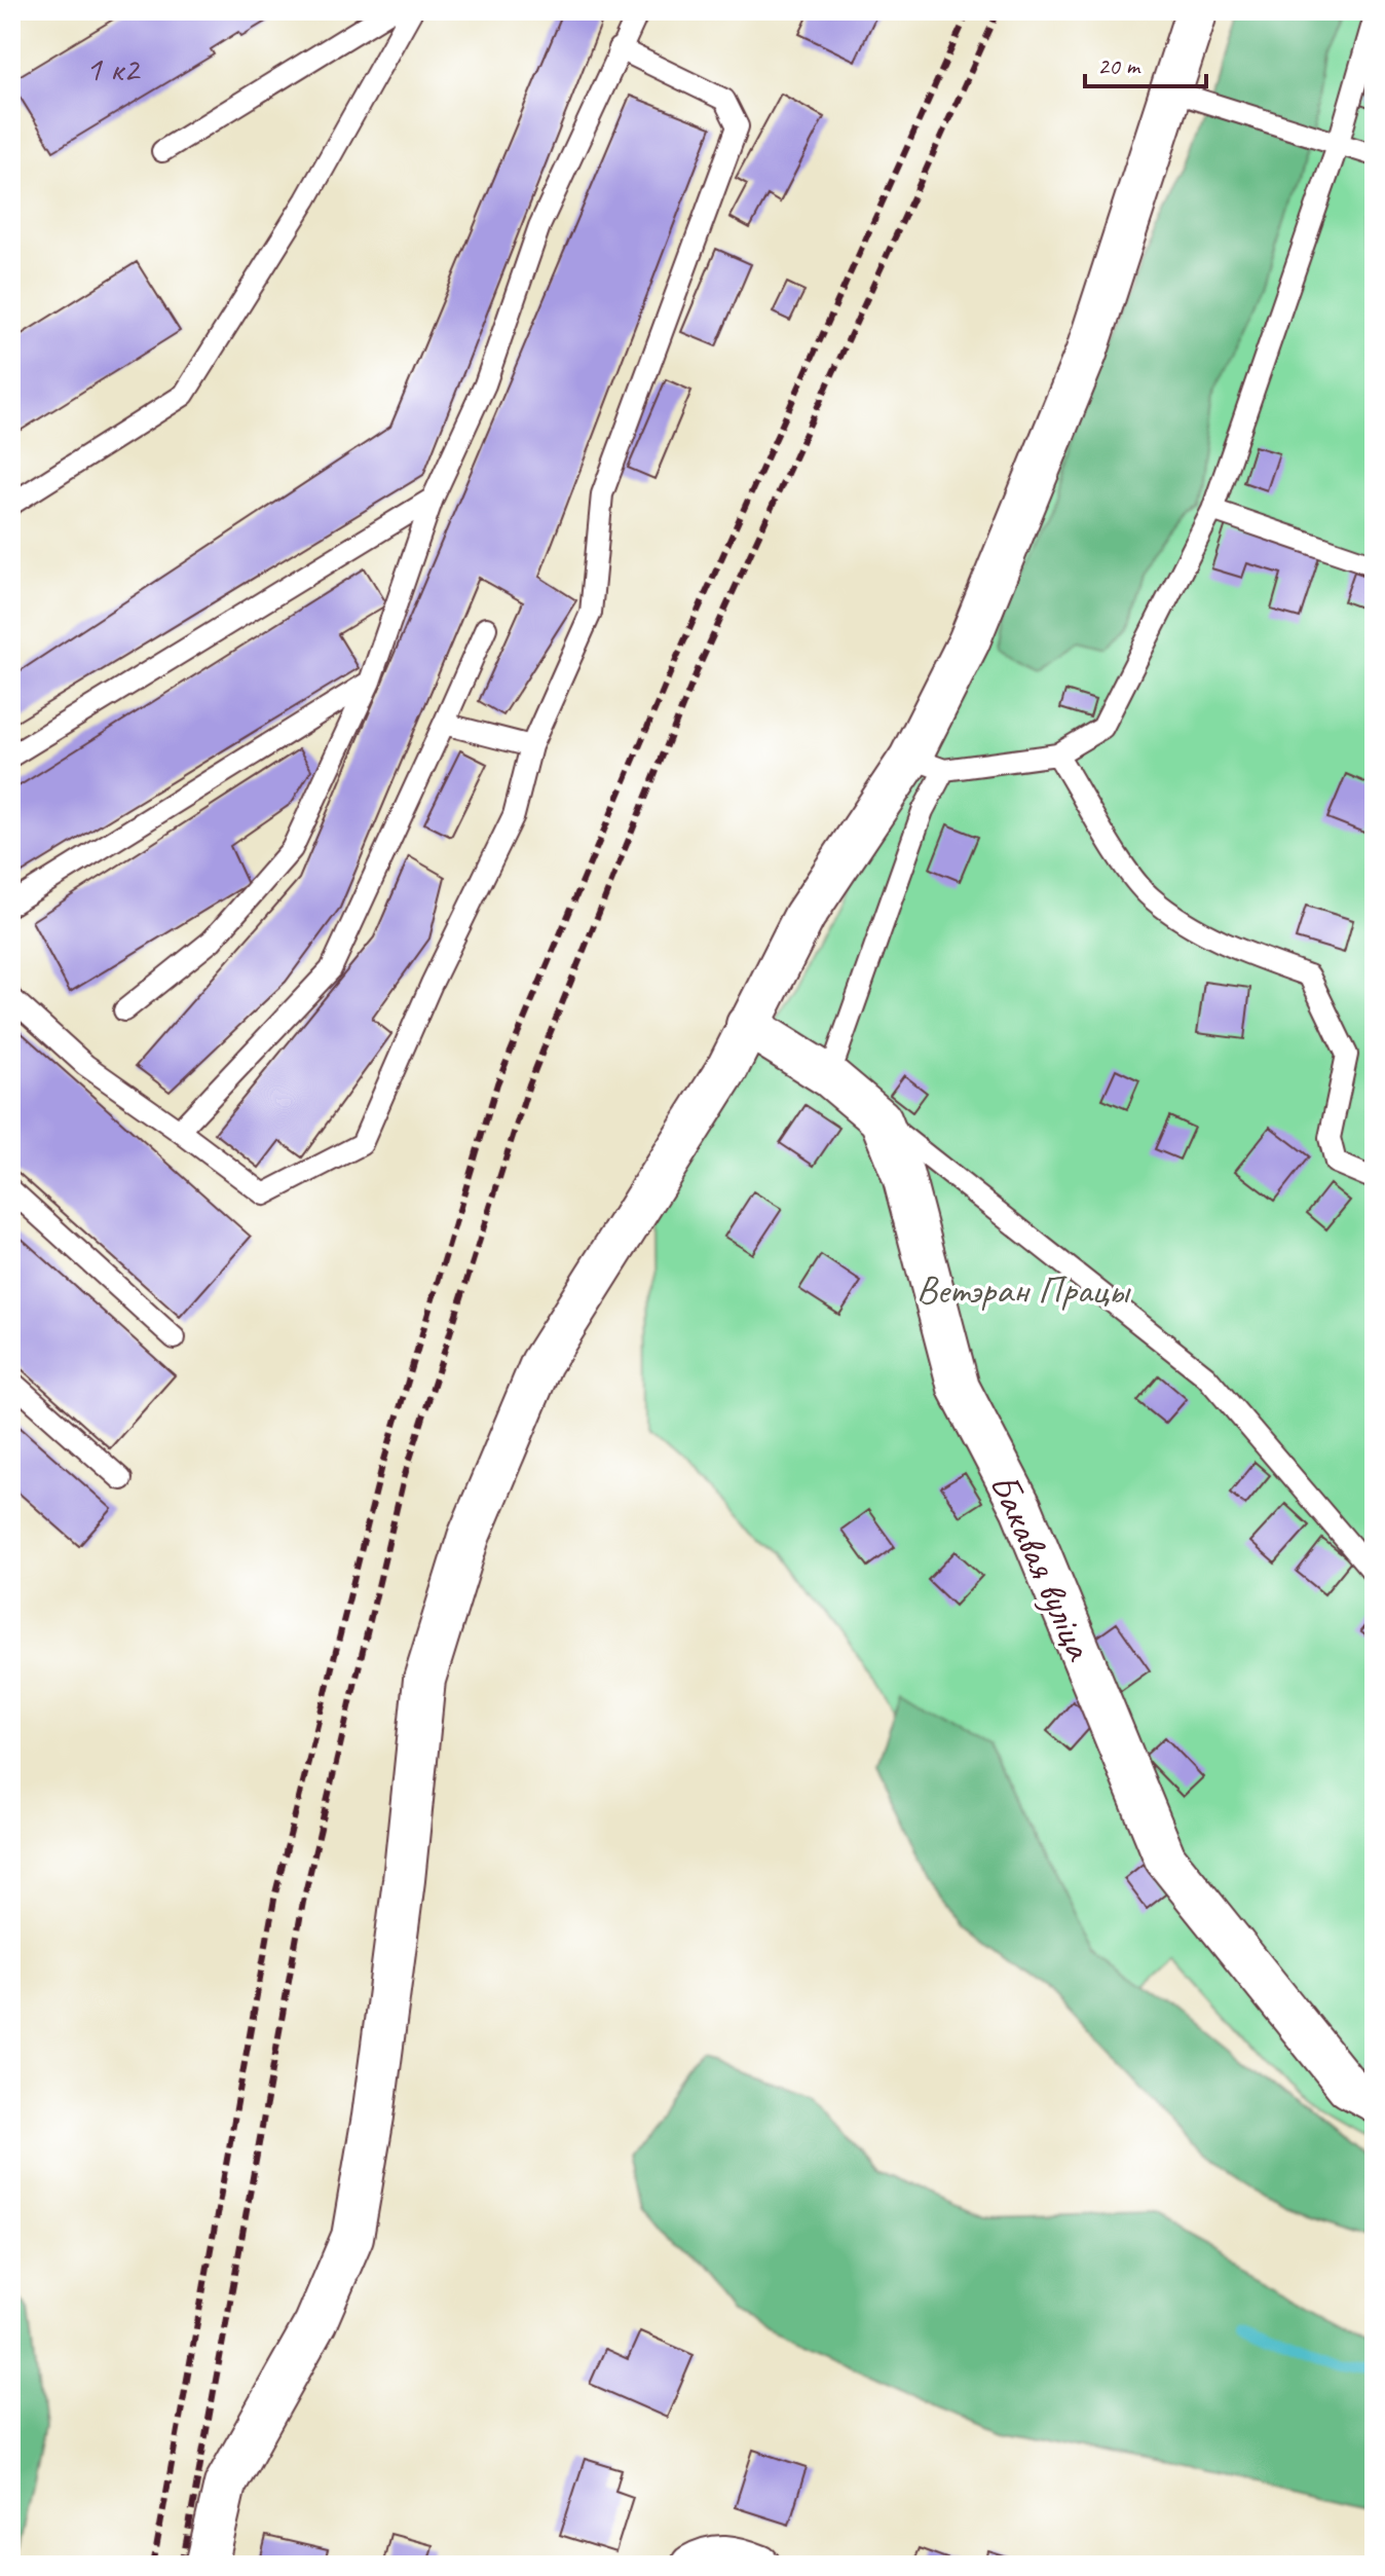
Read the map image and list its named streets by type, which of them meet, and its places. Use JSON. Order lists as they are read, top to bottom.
{
  "streets": {
    "street": ["Бакавая вуліца"]
  },
  "parks": ["Ветэран Працы"],
  "house_numbers": ["1 к2"],
  "scale_bar": "20 m"
}
